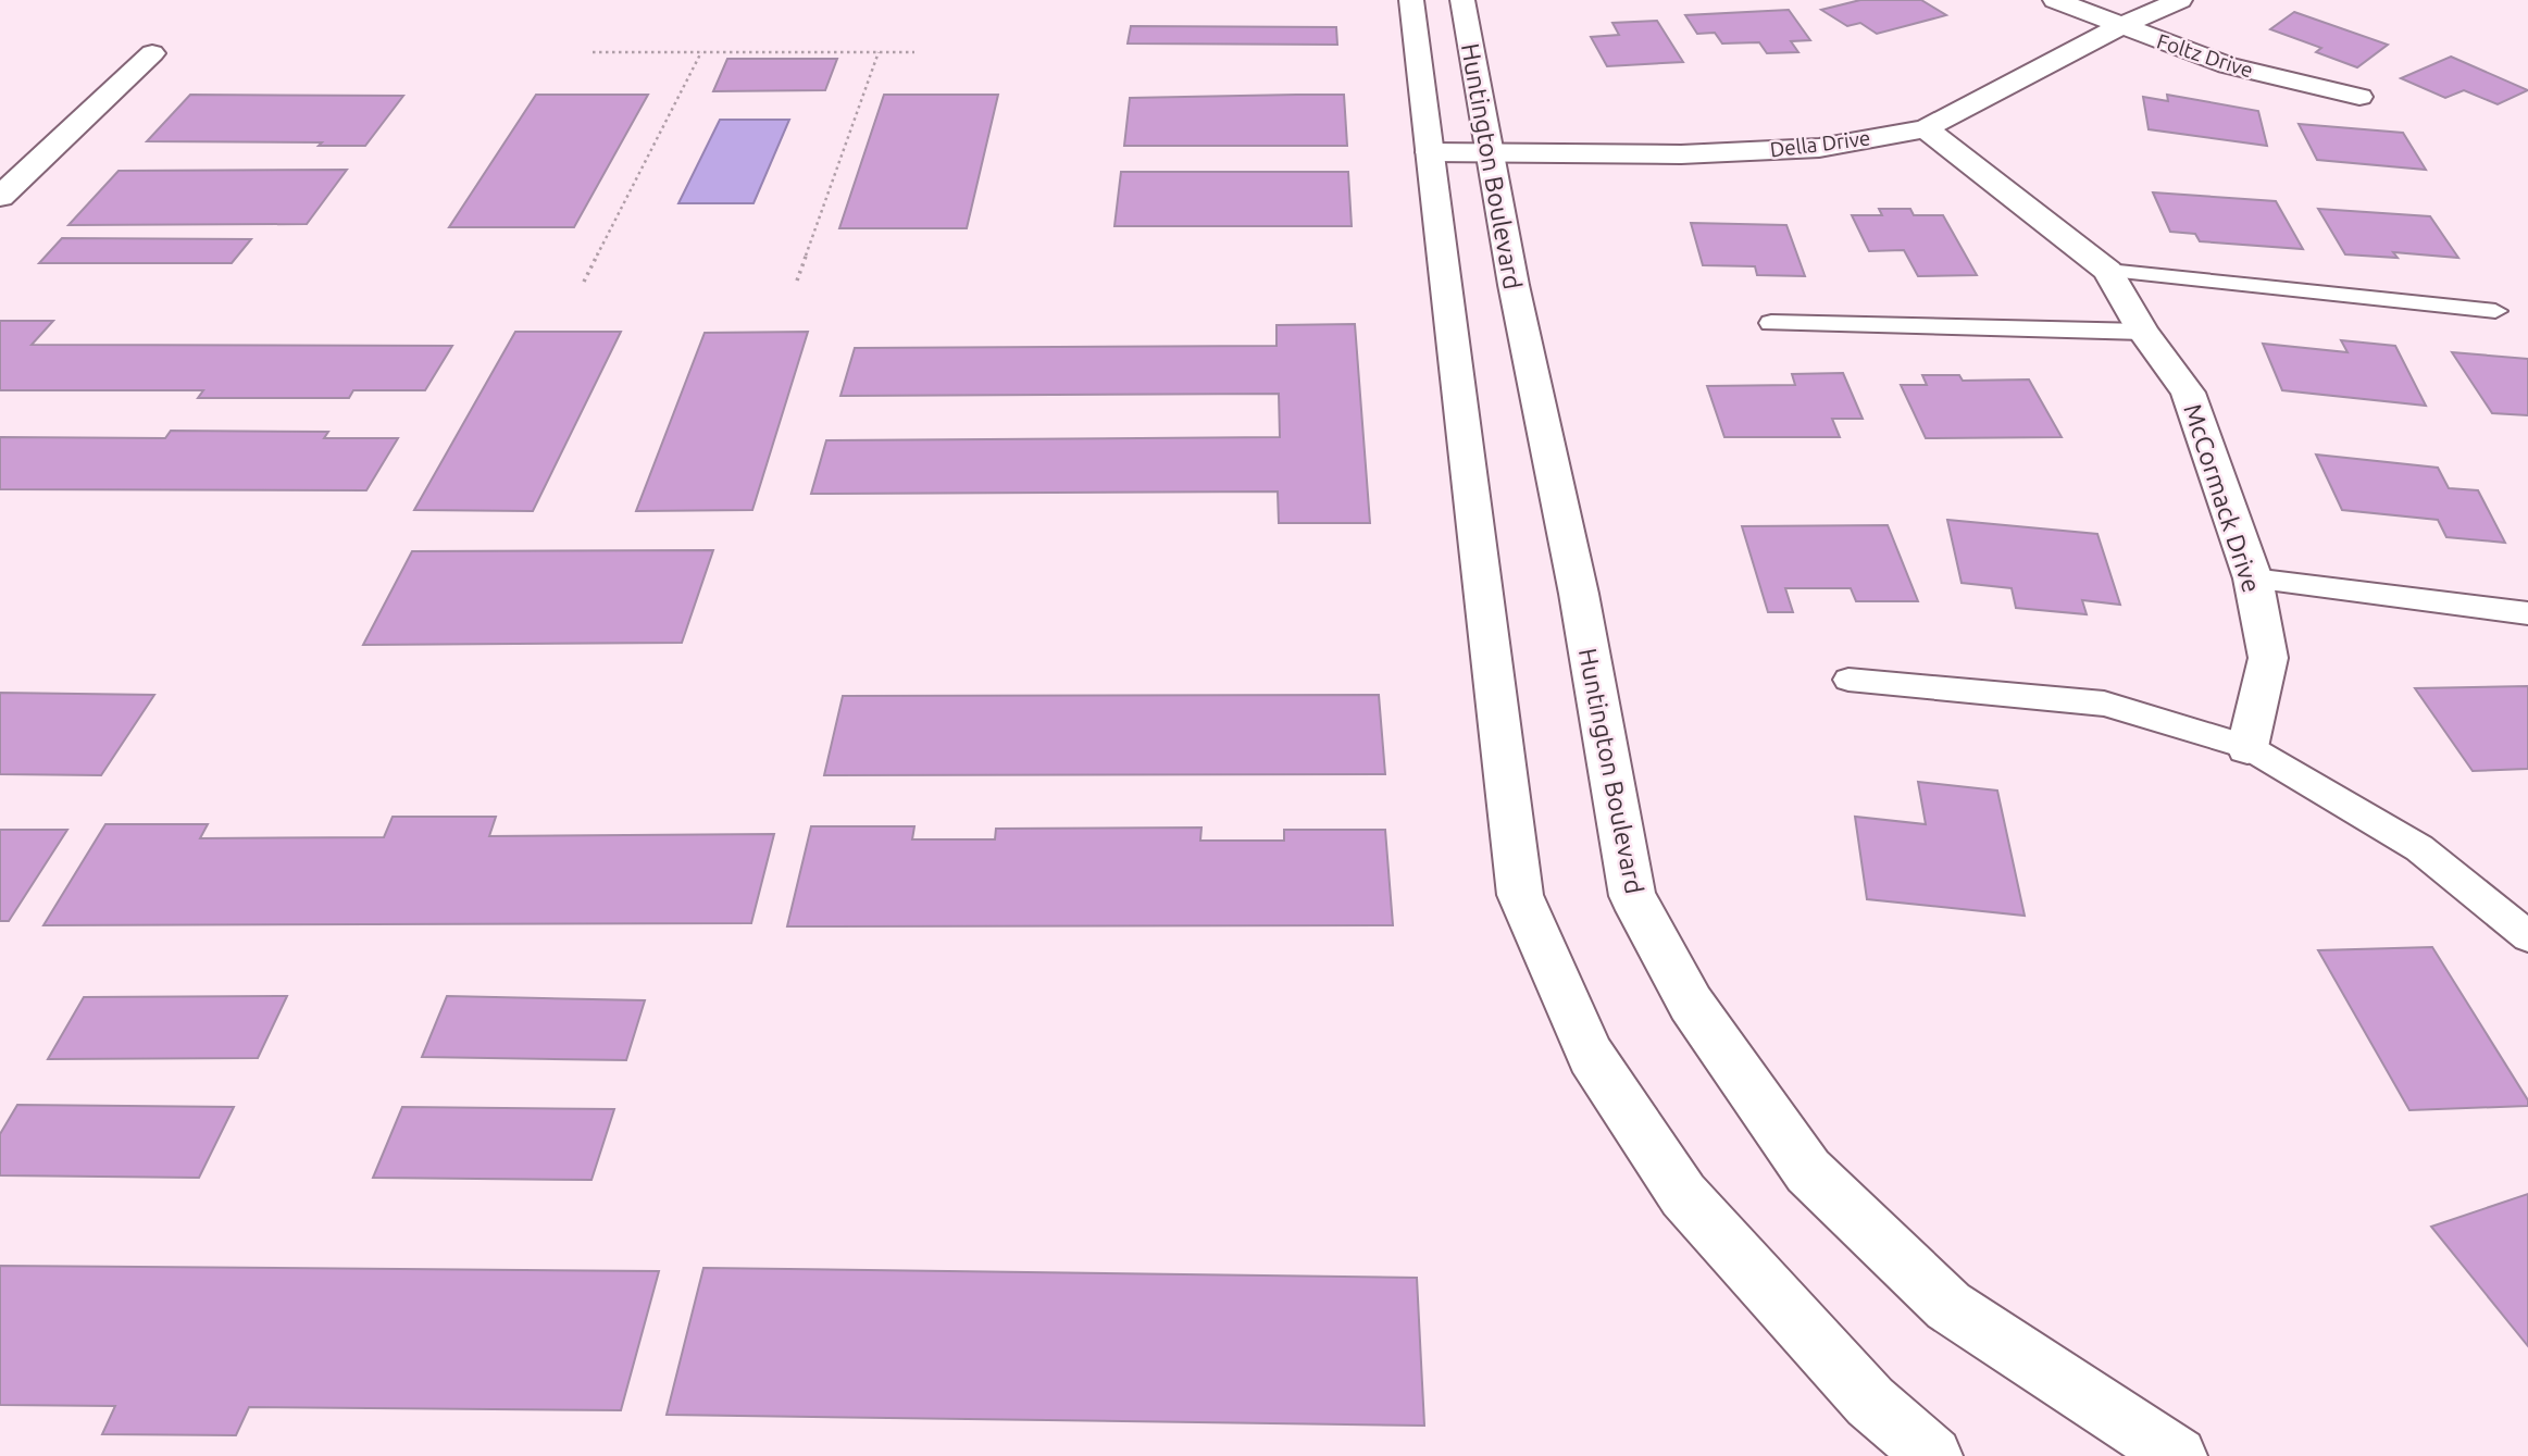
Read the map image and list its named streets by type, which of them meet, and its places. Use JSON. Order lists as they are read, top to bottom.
{
  "streets": {
    "street": [
      "Foltz Drive",
      "Della Drive",
      "Huntington Boulevard",
      "McCormack Drive"
    ]
  },
  "crossings": [
    ["Foltz Drive", "Della Drive"],
    ["Della Drive", "Huntington Boulevard"],
    ["Della Drive", "McCormack Drive"]
  ]
}
